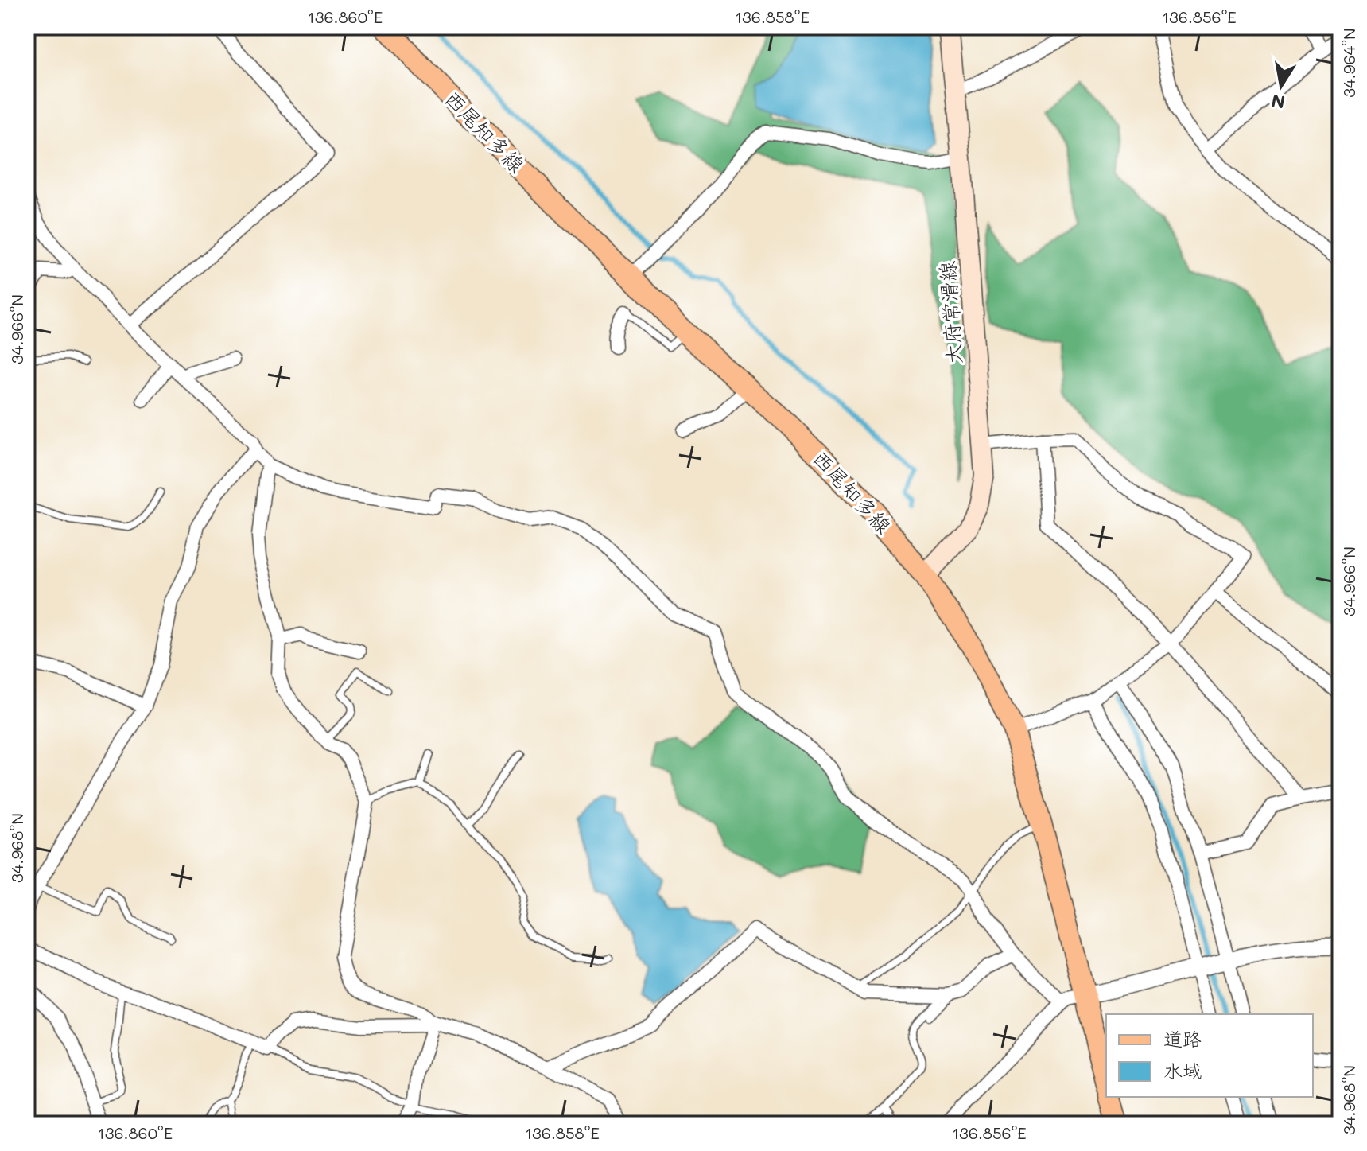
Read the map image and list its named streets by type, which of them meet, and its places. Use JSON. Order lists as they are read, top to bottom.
{
  "streets": {
    "main road": ["西尾知多線", "大府常滑線"]
  },
  "crossings": [
    ["西尾知多線", "大府常滑線"]
  ],
  "legend": ["道路", "水域"],
  "north": "bottom",
  "coordinates": [
    "136.860°E",
    "136.858°E",
    "136.856°E",
    "34.964°N",
    "34.966°N",
    "34.968°N"
  ]
}
